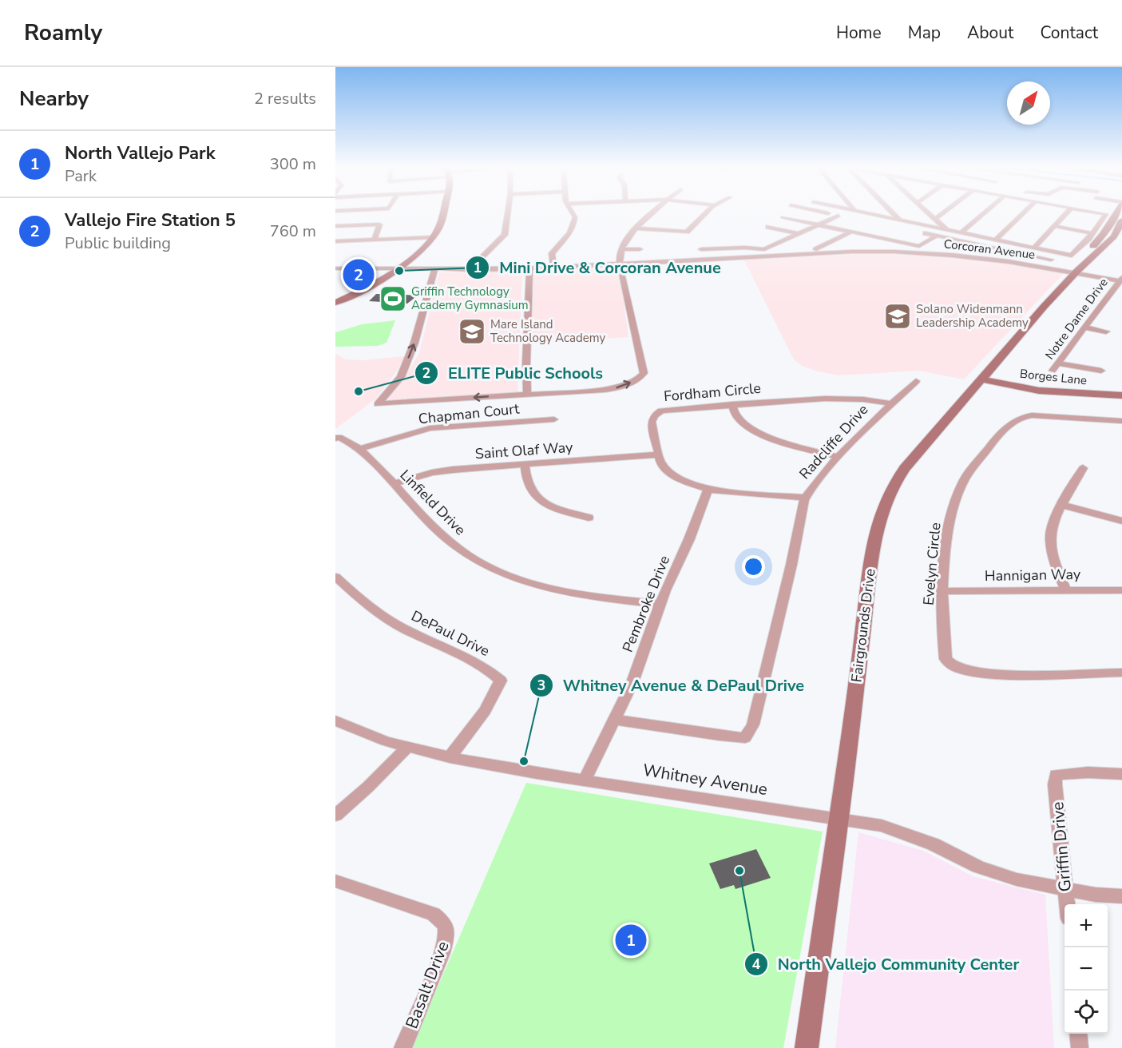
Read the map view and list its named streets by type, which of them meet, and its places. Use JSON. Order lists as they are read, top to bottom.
{
  "streets": {
    "main road": ["Borges Lane", "Fairgrounds Drive"],
    "street": [
      "Corcoran Avenue",
      "Notre Dame Drive",
      "Fordham Circle",
      "Chapman Court",
      "Radcliffe Drive",
      "Saint Olaf Way",
      "Linfield Drive",
      "Evelyn Circle",
      "Hannigan Way",
      "Pembroke Drive",
      "DePaul Drive",
      "Whitney Avenue",
      "Griffin Drive",
      "Basalt Drive"
    ]
  },
  "crossings": [
    ["Corcoran Avenue", "Notre Dame Drive"],
    ["Corcoran Avenue", "Fairgrounds Drive"],
    ["Borges Lane", "Fairgrounds Drive"],
    ["Fordham Circle", "Radcliffe Drive"],
    ["Fordham Circle", "Saint Olaf Way"],
    ["Fordham Circle", "Pembroke Drive"],
    ["Chapman Court", "Linfield Drive"],
    ["Radcliffe Drive", "Pembroke Drive"],
    ["Saint Olaf Way", "Linfield Drive"],
    ["Linfield Drive", "Pembroke Drive"],
    ["Evelyn Circle", "Hannigan Way"],
    ["Pembroke Drive", "Whitney Avenue"],
    ["Fairgrounds Drive", "Whitney Avenue"],
    ["DePaul Drive", "Whitney Avenue"],
    ["Whitney Avenue", "Griffin Drive"]
  ],
  "places": {
    "other": [
      "Mini Drive & Corcoran Avenue",
      "ELITE Public Schools",
      "Whitney Avenue & DePaul Drive",
      "North Vallejo Community Center"
    ],
    "sports": ["Griffin Technology Academy Gymnasium"],
    "school or university": ["Solano Widenmann Leadership Academy", "Mare Island Technology Academy"]
  },
  "north": "top right",
  "page": {
    "header": "Roamly",
    "nav": [
      "Home",
      "Map",
      "About",
      "Contact"
    ],
    "heading": ["Nearby", "2 results"],
    "list": [
      {
        "mark": "1",
        "name": "North Vallejo Park",
        "note": "Park",
        "value": "300 m"
      },
      {
        "mark": "2",
        "name": "Vallejo Fire Station 5",
        "note": "Public building",
        "value": "760 m"
      }
    ],
    "pins": ["2", "1"],
    "map_buttons": ["+", "−"]
  }
}
